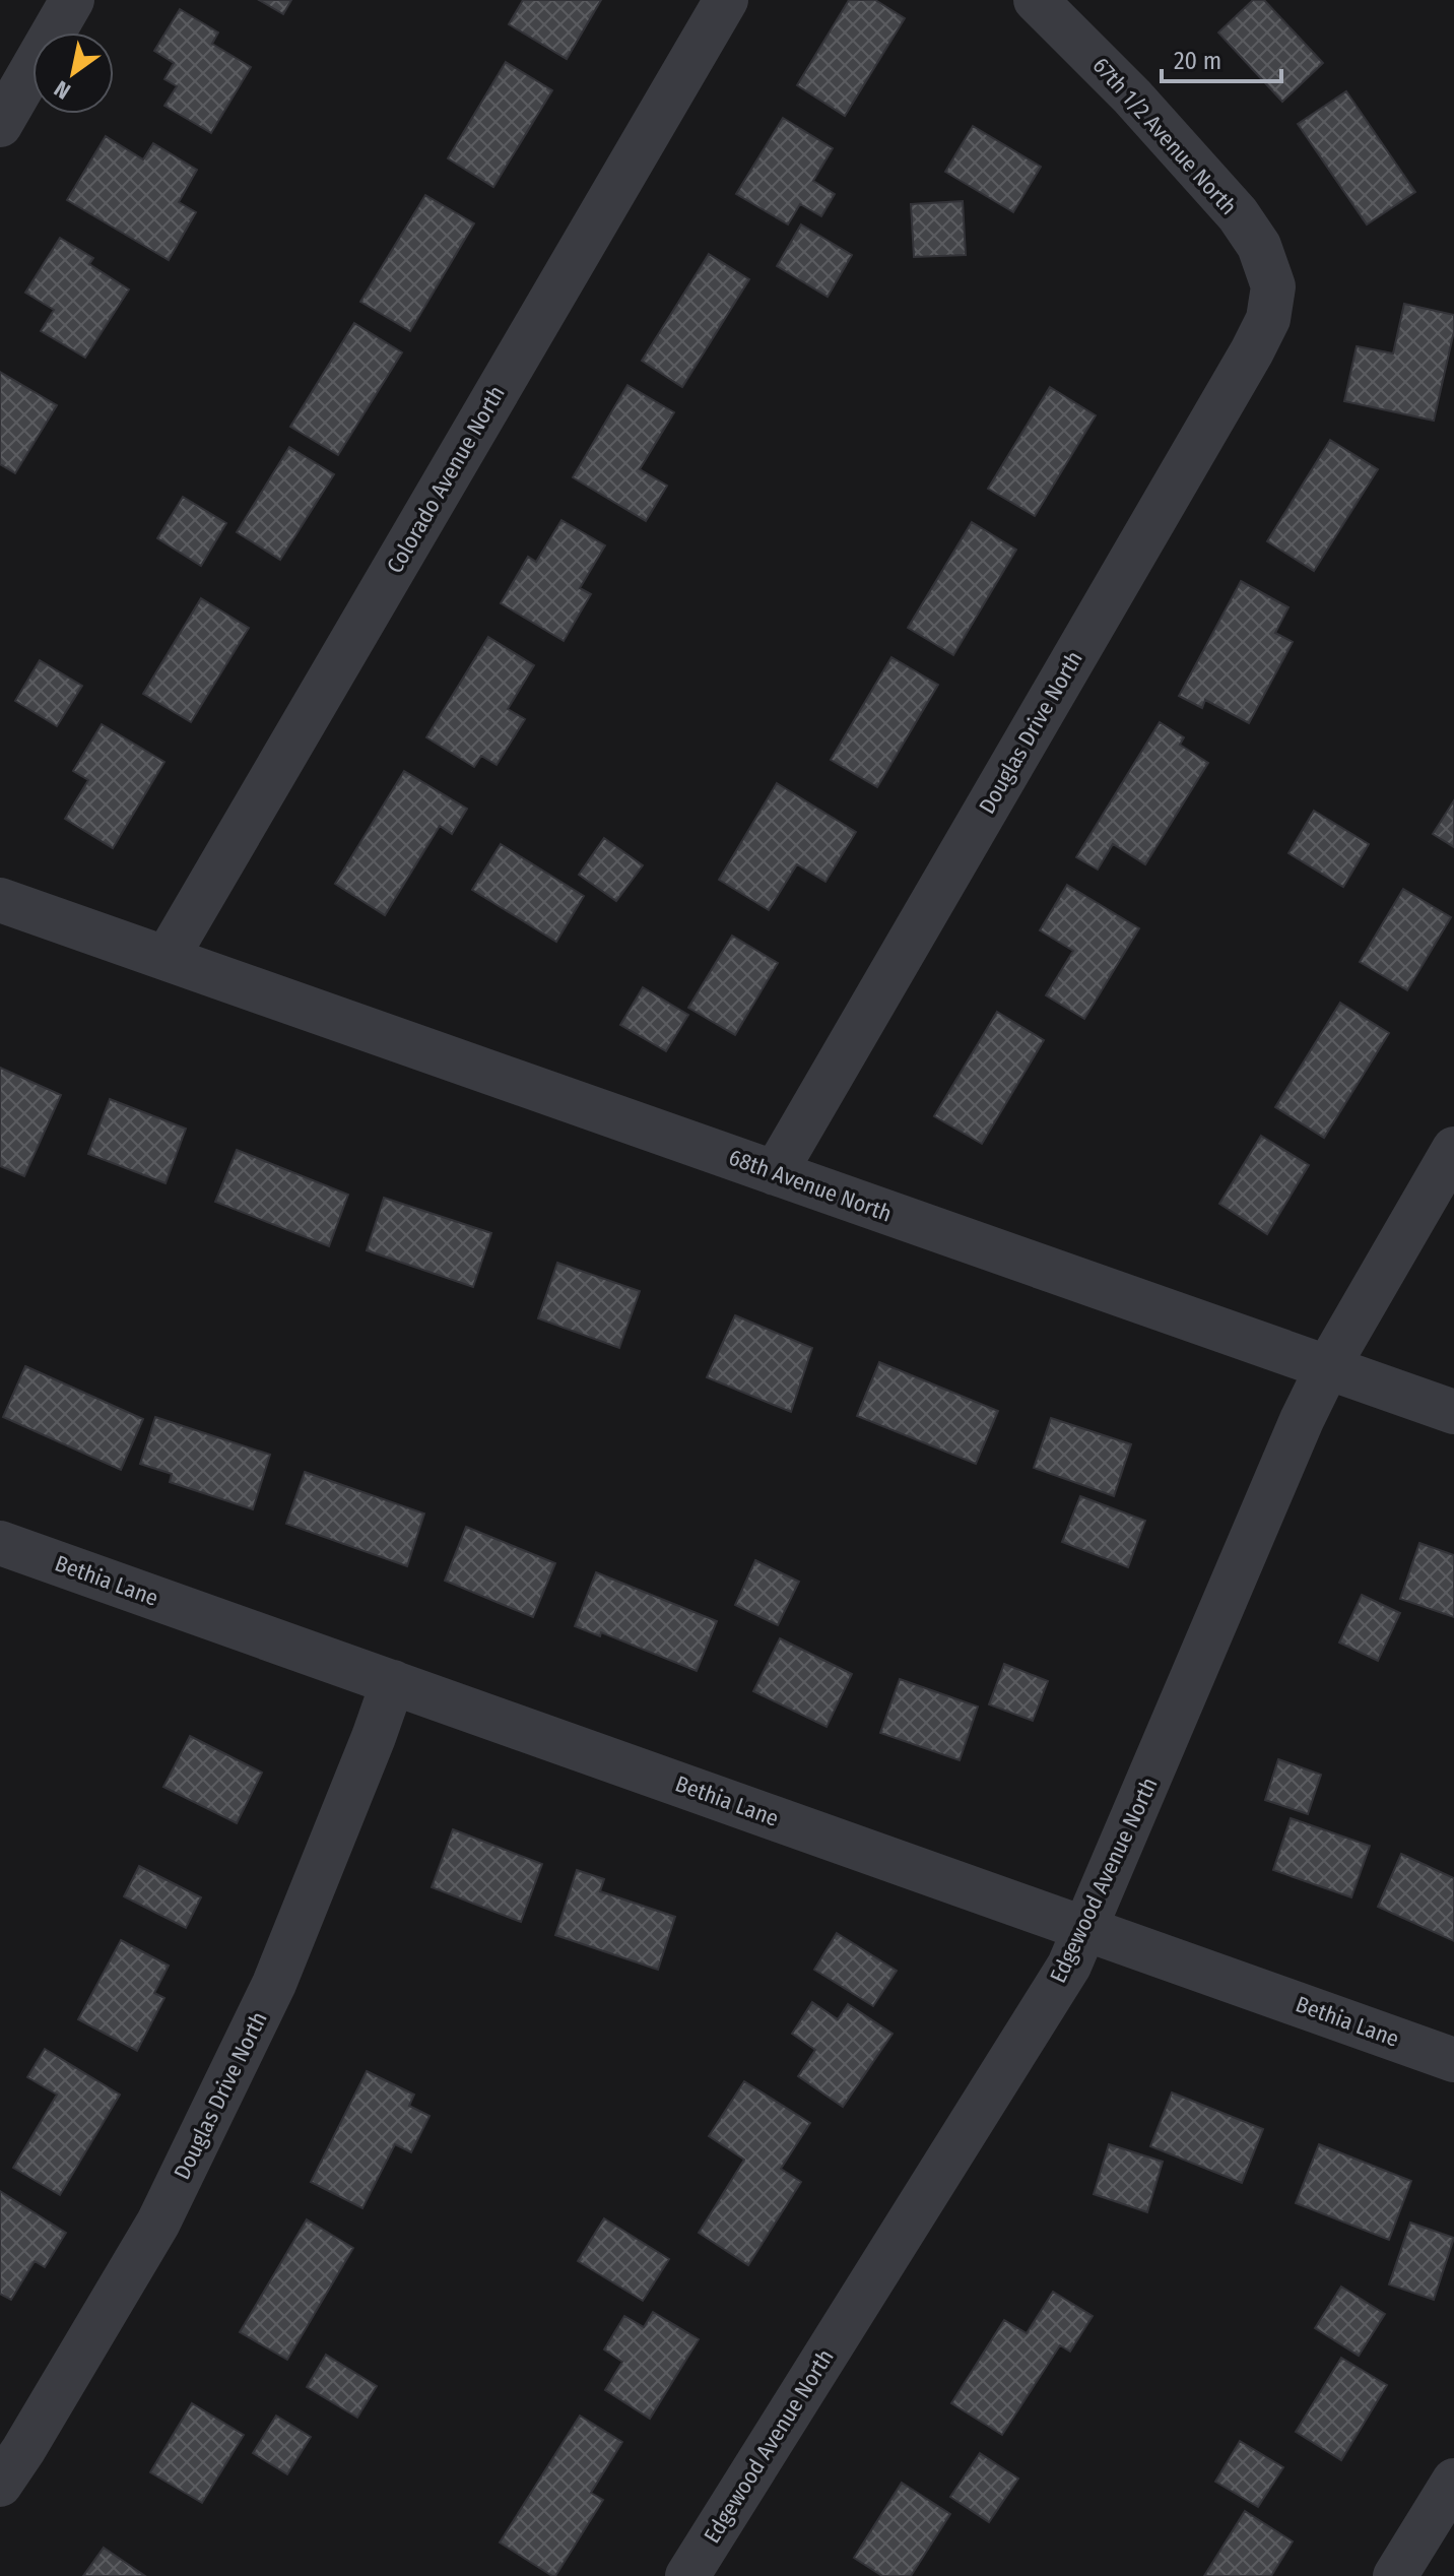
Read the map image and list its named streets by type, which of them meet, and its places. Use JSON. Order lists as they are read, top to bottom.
{
  "streets": {
    "street": [
      "67th 1/2 Avenue North",
      "Colorado Avenue North",
      "Douglas Drive North",
      "68th Avenue North",
      "Bethia Lane",
      "Edgewood Avenue North"
    ]
  },
  "crossings": [
    ["67th 1/2 Avenue North", "Douglas Drive North"],
    ["Colorado Avenue North", "68th Avenue North"],
    ["Douglas Drive North", "68th Avenue North"],
    ["Douglas Drive North", "Bethia Lane"],
    ["68th Avenue North", "Edgewood Avenue North"],
    ["Bethia Lane", "Edgewood Avenue North"]
  ],
  "scale_bar": "20 m",
  "north": "bottom left"
}
